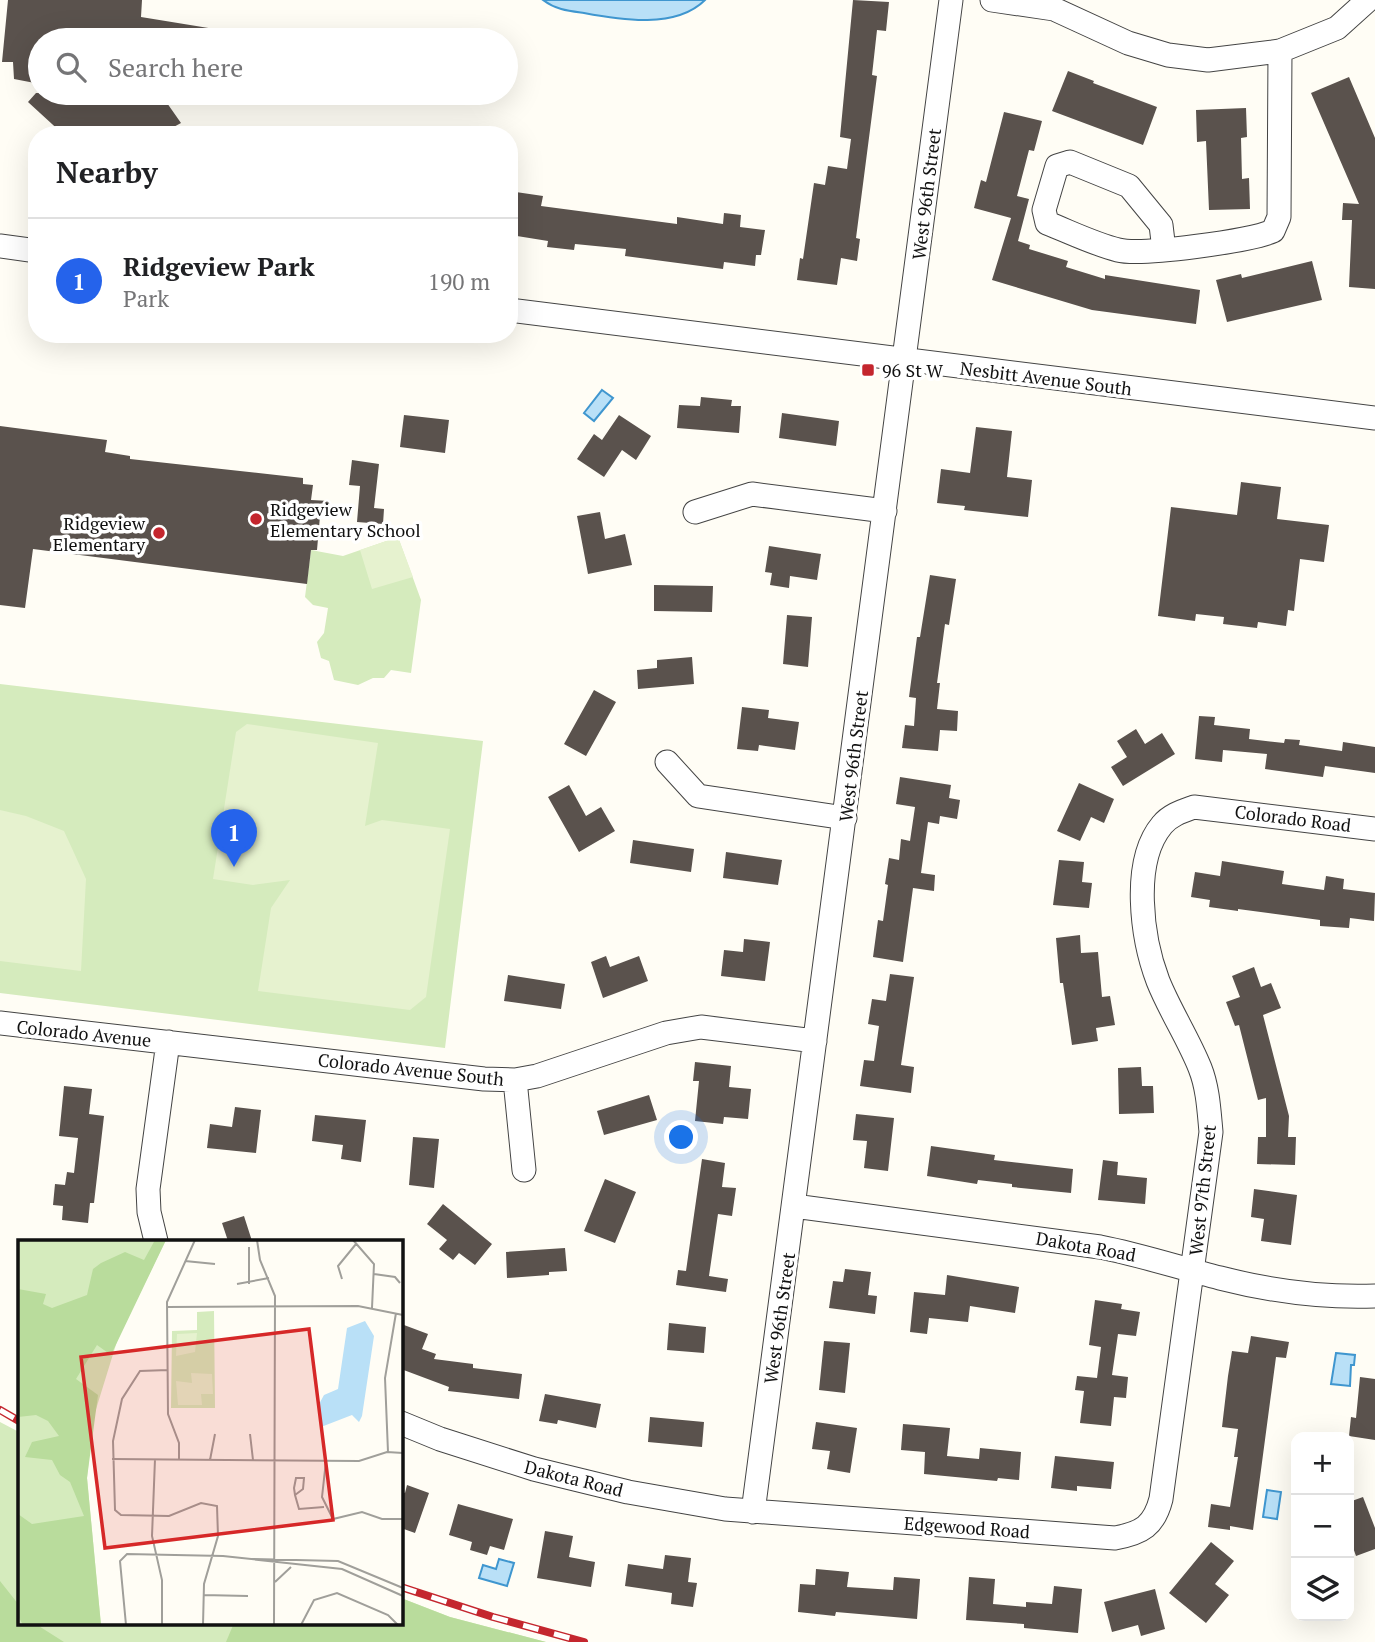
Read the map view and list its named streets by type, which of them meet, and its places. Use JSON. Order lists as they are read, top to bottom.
{
  "streets": {
    "street": [
      "West 96th Street",
      "Nesbitt Avenue South",
      "Colorado Road",
      "Colorado Avenue",
      "Colorado Avenue South",
      "West 97th Street",
      "Dakota Road",
      "Edgewood Road"
    ]
  },
  "crossings": [
    ["West 96th Street", "Nesbitt Avenue South"],
    ["West 96th Street", "Colorado Avenue South"],
    ["West 96th Street", "Dakota Road"],
    ["West 96th Street", "Edgewood Road"],
    ["Colorado Road", "West 97th Street"],
    ["Colorado Avenue", "Colorado Avenue South"],
    ["West 97th Street", "Dakota Road"],
    ["West 97th Street", "Edgewood Road"],
    ["Dakota Road", "Edgewood Road"]
  ],
  "places": {
    "transit": ["96 St W"],
    "other": ["Ridgeview Elementary School", "Ridgeview Elementary"]
  },
  "page": {
    "search": "Search here",
    "heading": "Nearby",
    "list": [
      {
        "mark": "1",
        "name": "Ridgeview Park",
        "note": "Park",
        "value": "190 m"
      }
    ],
    "pins": "1",
    "map_buttons": ["+", "−"]
  }
}
